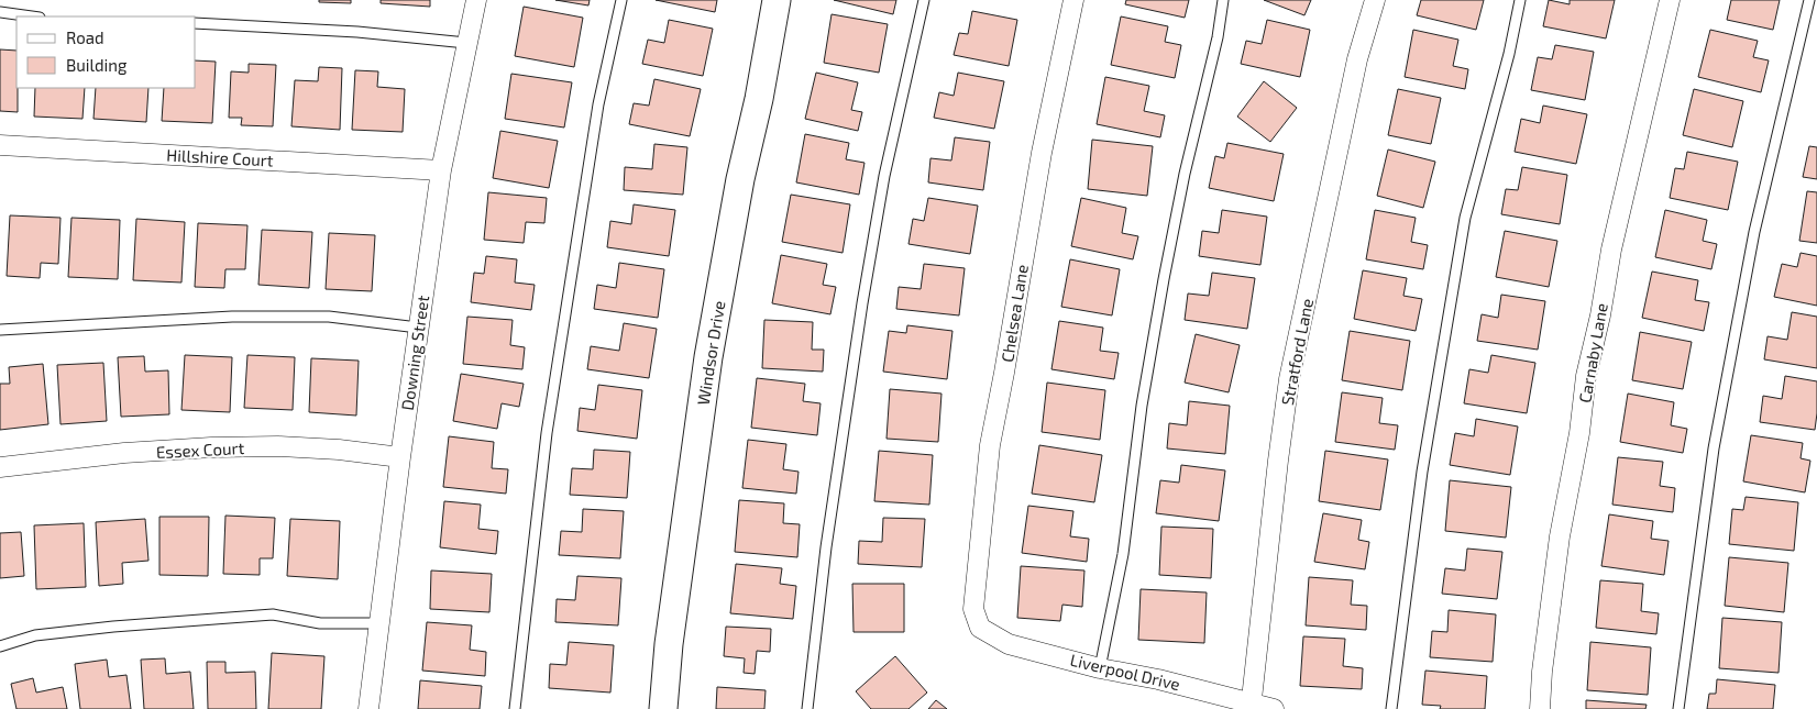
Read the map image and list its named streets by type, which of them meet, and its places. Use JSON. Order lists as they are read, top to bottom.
{
  "streets": {
    "street": [
      "Hillshire Court",
      "Chelsea Lane",
      "Stratford Lane",
      "Downing Street",
      "Windsor Drive",
      "Carnaby Lane",
      "Essex Court",
      "Liverpool Drive"
    ]
  },
  "crossings": [
    ["Hillshire Court", "Downing Street"],
    ["Chelsea Lane", "Liverpool Drive"],
    ["Stratford Lane", "Liverpool Drive"],
    ["Downing Street", "Essex Court"]
  ],
  "legend": ["Road", "Building"]
}
